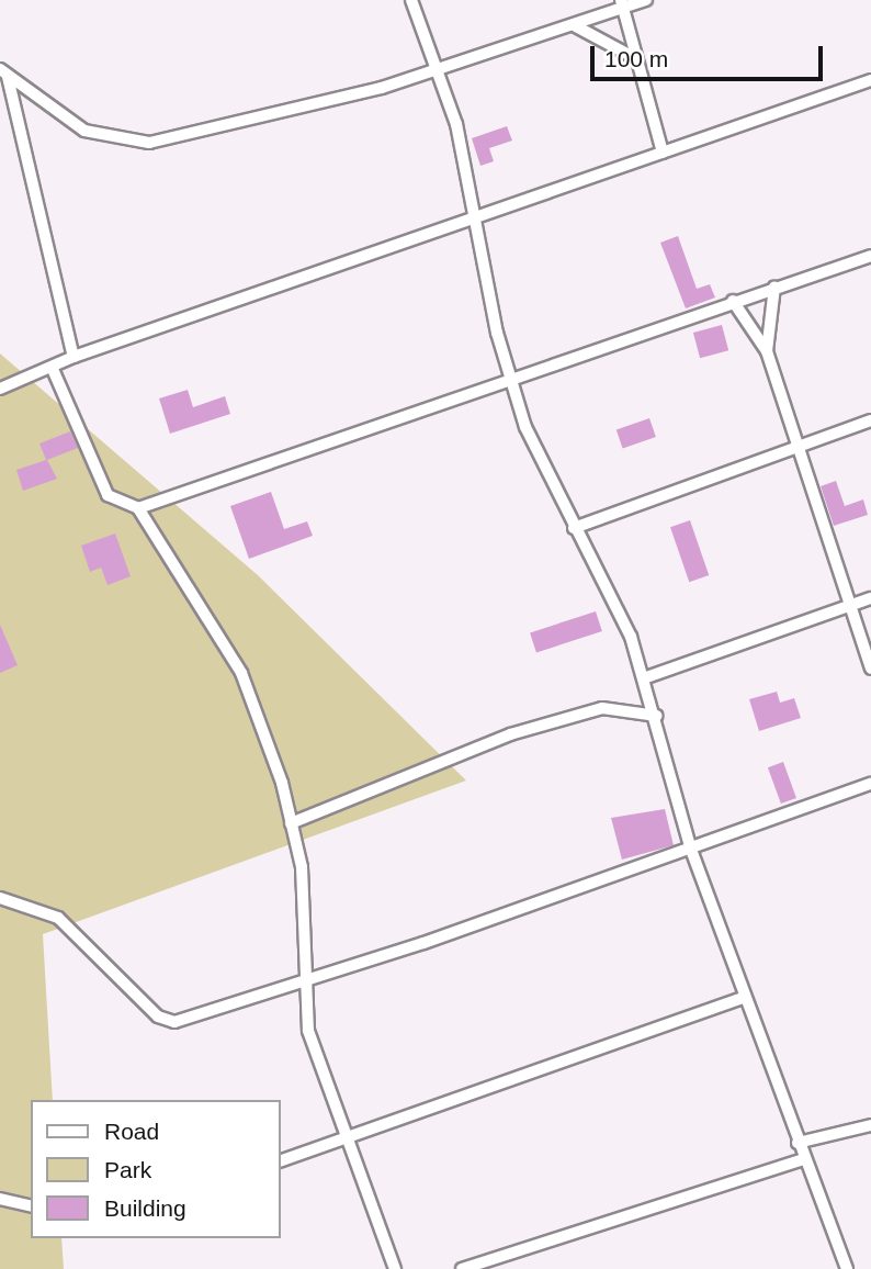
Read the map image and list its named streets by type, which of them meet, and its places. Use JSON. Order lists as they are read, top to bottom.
{
  "legend": ["Road", "Park", "Building"],
  "scale_bar": "100 m"
}
